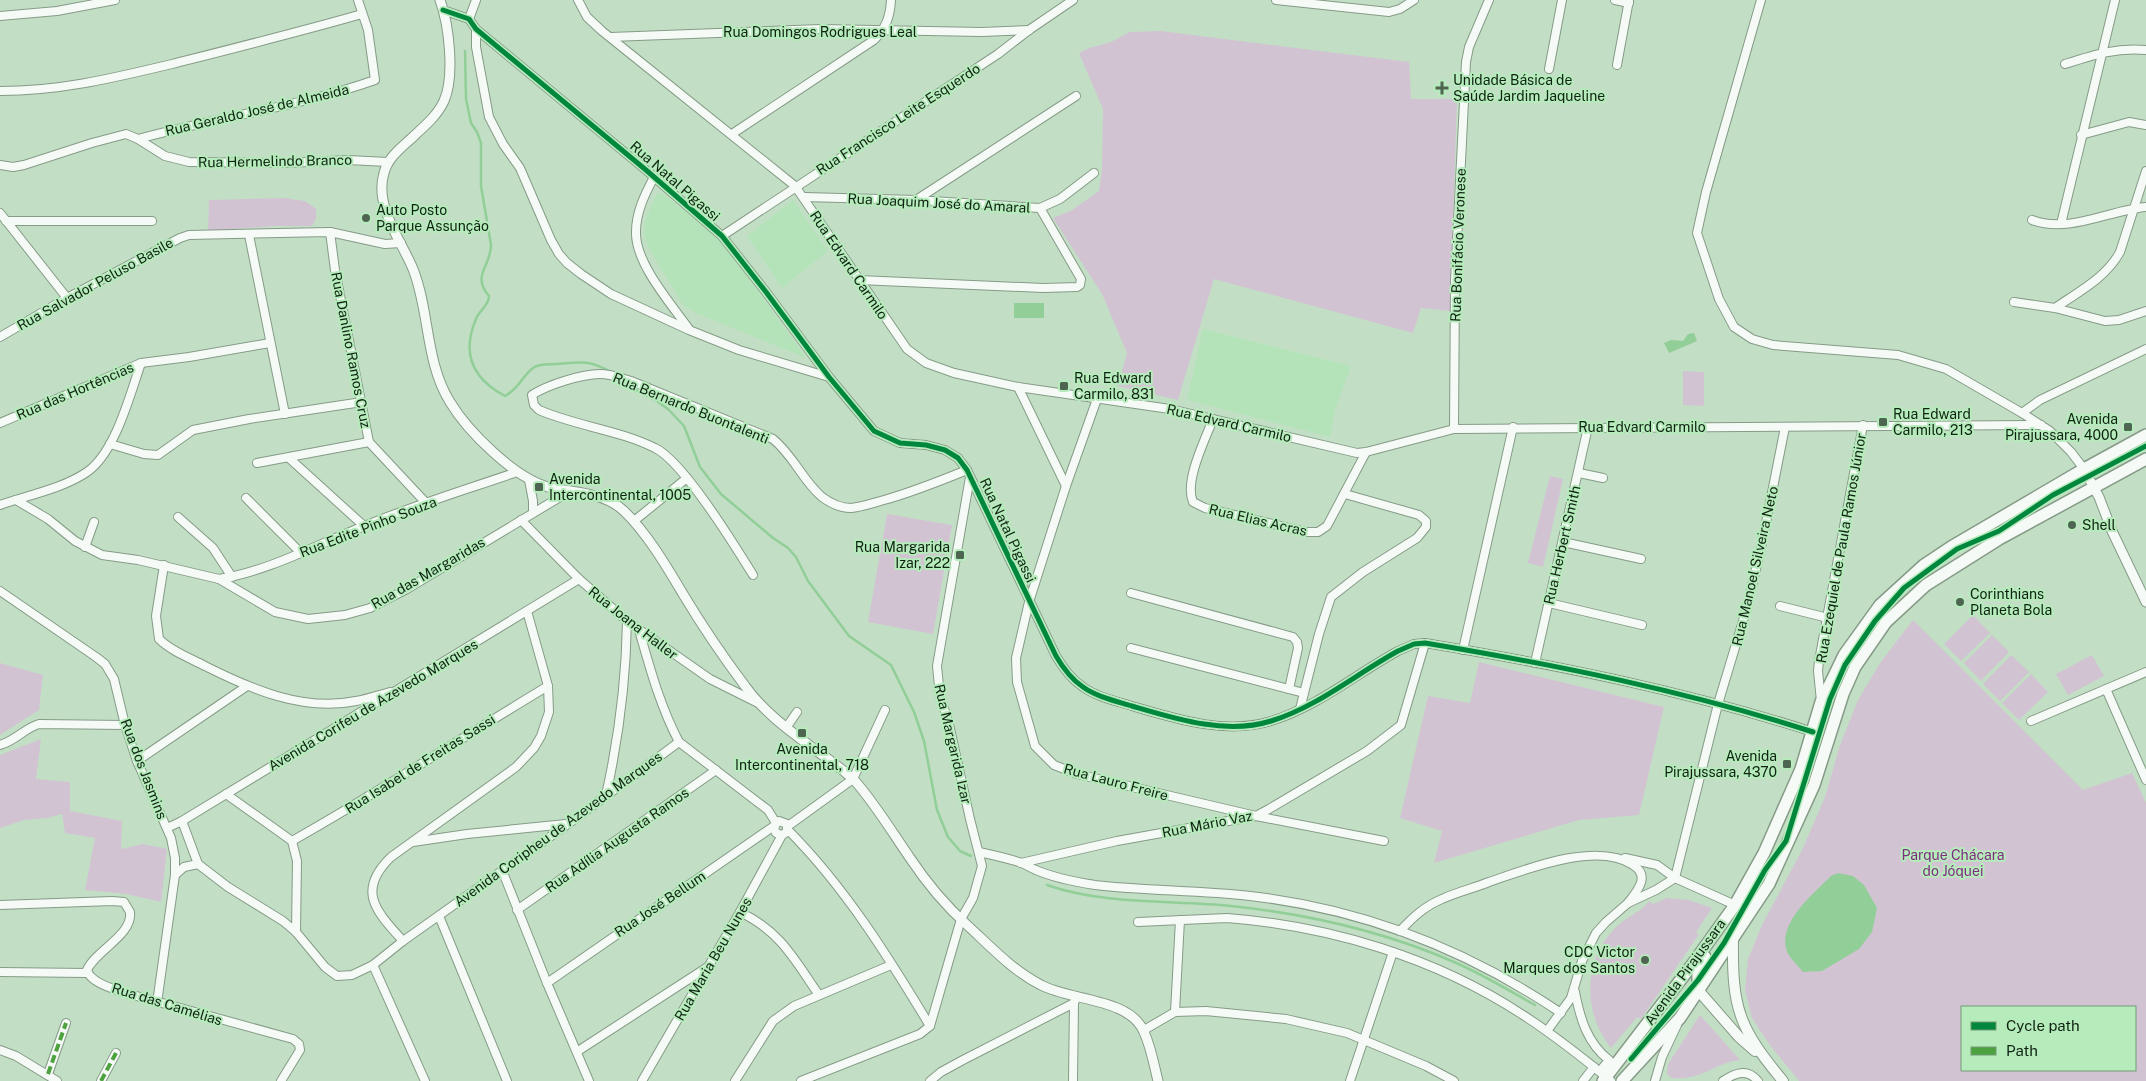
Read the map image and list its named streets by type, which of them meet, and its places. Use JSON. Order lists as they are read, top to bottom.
{
  "streets": {
    "main road": ["Avenida Pirajussara"],
    "street": [
      "Rua Domingos Rodrigues Leal",
      "Rua Geraldo José de Almeida",
      "Rua Francisco Leite Esquerdo",
      "Rua Hermelindo Branco",
      "Rua Natal Pigassi",
      "Rua Joaquim José do Amaral",
      "Rua Bonifácio Veronese",
      "Rua Edvard Carmilo",
      "Rua Salvador Peluso Basile",
      "Rua Danlino Ramos Cruz",
      "Rua das Hortências",
      "Rua Bernardo Buontalenti",
      "Rua Elias Acras",
      "Rua Edite Pinho Souza",
      "Rua Herbert Smith",
      "Rua Ezequiel de Paula Ramos Júnior",
      "Rua Manoel Silveira Neto",
      "Rua das Margaridas",
      "Rua Joana Haller",
      "Avenida Corifeu de Azevedo Marques",
      "Rua Margarida Izar",
      "Rua Isabel de Freitas Sassi",
      "Rua dos Jasmins",
      "Rua Lauro Freire",
      "Rua Mário Vaz",
      "Avenida Coripheu de Azevedo Marques",
      "Rua Adília Augusta Ramos",
      "Rua José Bellum",
      "Rua Maria Beu Nunes",
      "Rua das Camélias"
    ]
  },
  "crossings": [
    ["Rua Domingos Rodrigues Leal", "Rua Francisco Leite Esquerdo"],
    ["Rua Domingos Rodrigues Leal", "Rua Edvard Carmilo"],
    ["Rua Geraldo José de Almeida", "Rua Hermelindo Branco"],
    ["Rua Francisco Leite Esquerdo", "Rua Natal Pigassi"],
    ["Rua Francisco Leite Esquerdo", "Rua Edvard Carmilo"],
    ["Rua Natal Pigassi", "Rua Bernardo Buontalenti"],
    ["Rua Natal Pigassi", "Rua Margarida Izar"],
    ["Rua Natal Pigassi", "Rua Lauro Freire"],
    ["Rua Natal Pigassi", "Rua Mário Vaz"],
    ["Rua Joaquim José do Amaral", "Rua Edvard Carmilo"],
    ["Rua Bonifácio Veronese", "Rua Edvard Carmilo"],
    ["Rua Edvard Carmilo", "Rua Elias Acras"],
    ["Rua Edvard Carmilo", "Rua Herbert Smith"],
    ["Rua Edvard Carmilo", "Rua Ezequiel de Paula Ramos Júnior"],
    ["Rua Edvard Carmilo", "Rua Manoel Silveira Neto"],
    ["Rua Edvard Carmilo", "Rua Lauro Freire"],
    ["Rua Salvador Peluso Basile", "Rua Danlino Ramos Cruz"],
    ["Rua Danlino Ramos Cruz", "Rua Edite Pinho Souza"],
    ["Rua Bernardo Buontalenti", "Rua Margarida Izar"],
    ["Rua Edite Pinho Souza", "Rua das Margaridas"],
    ["Rua Ezequiel de Paula Ramos Júnior", "Avenida Pirajussara"],
    ["Rua das Margaridas", "Rua Joana Haller"],
    ["Rua Joana Haller", "Avenida Corifeu de Azevedo Marques"],
    ["Avenida Corifeu de Azevedo Marques", "Rua dos Jasmins"],
    ["Rua dos Jasmins", "Rua das Camélias"],
    ["Rua Lauro Freire", "Rua Mário Vaz"]
  ],
  "parks": ["Parque Chácara do Jóquei"],
  "places": {
    "health": ["Unidade Básica de Saúde Jardim Jaqueline"],
    "other": [
      "Auto Posto Parque Assunção",
      "Shell",
      "Corinthians Planeta Bola",
      "CDC Victor Marques dos Santos"
    ],
    "transit": [
      "Rua Edward Carmilo, 831",
      "Rua Edward Carmilo, 213",
      "Avenida Pirajussara, 4000",
      "Avenida Intercontinental, 1005",
      "Rua Margarida Izar, 222",
      "Avenida Intercontinental, 718",
      "Avenida Pirajussara, 4370"
    ]
  },
  "legend": ["Cycle path", "Path"]
}
